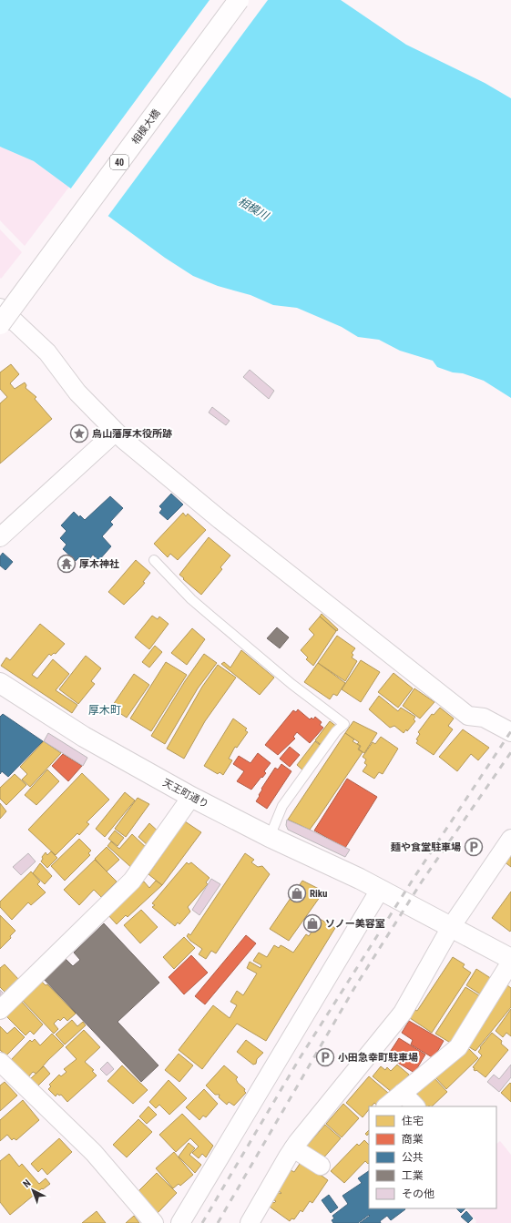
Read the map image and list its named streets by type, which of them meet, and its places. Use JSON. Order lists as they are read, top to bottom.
{
  "streets": {
    "main road": ["相模大橋", "40", "天王町通り"]
  },
  "districts": ["厚木町"],
  "water": ["相模川"],
  "places": {
    "place": ["烏山藩厚木役所跡"],
    "temple": ["厚木神社"],
    "parking": ["麺や食堂駐車場", "小田急幸町駐車場"],
    "shop": ["Riku", "ソノー美容室"]
  },
  "legend": [
    "住宅",
    "商業",
    "公共",
    "工業",
    "その他"
  ],
  "north": "top left"
}
